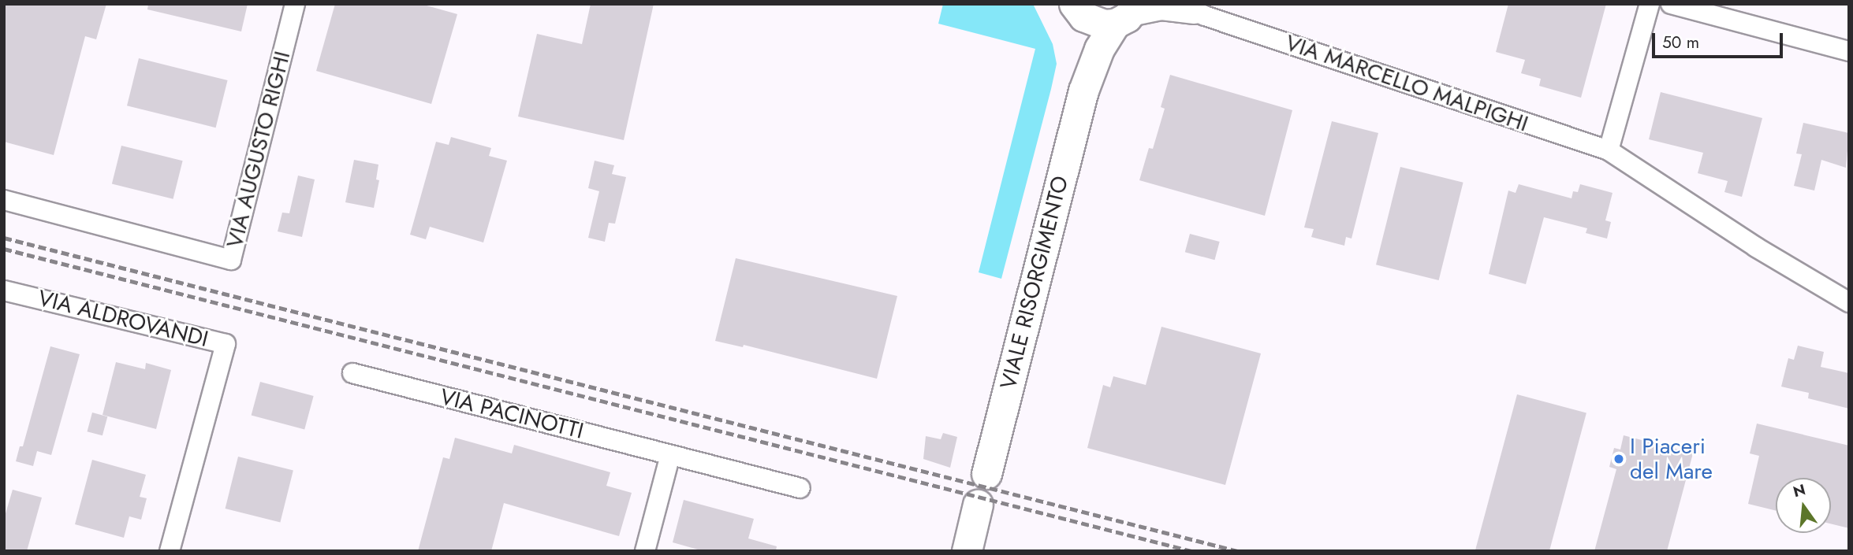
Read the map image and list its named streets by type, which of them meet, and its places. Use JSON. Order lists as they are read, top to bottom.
{
  "streets": {
    "main road": ["VIALE RISORGIMENTO"],
    "street": [
      "VIA MARCELLO MALPIGHI",
      "VIA AUGUSTO RIGHI",
      "VIA ALDROVANDI",
      "VIA PACINOTTI"
    ]
  },
  "crossings": [
    ["VIA MARCELLO MALPIGHI", "VIALE RISORGIMENTO"]
  ],
  "places": ["I Piaceri del Mare"],
  "scale_bar": "50 m",
  "north": "top"
}
